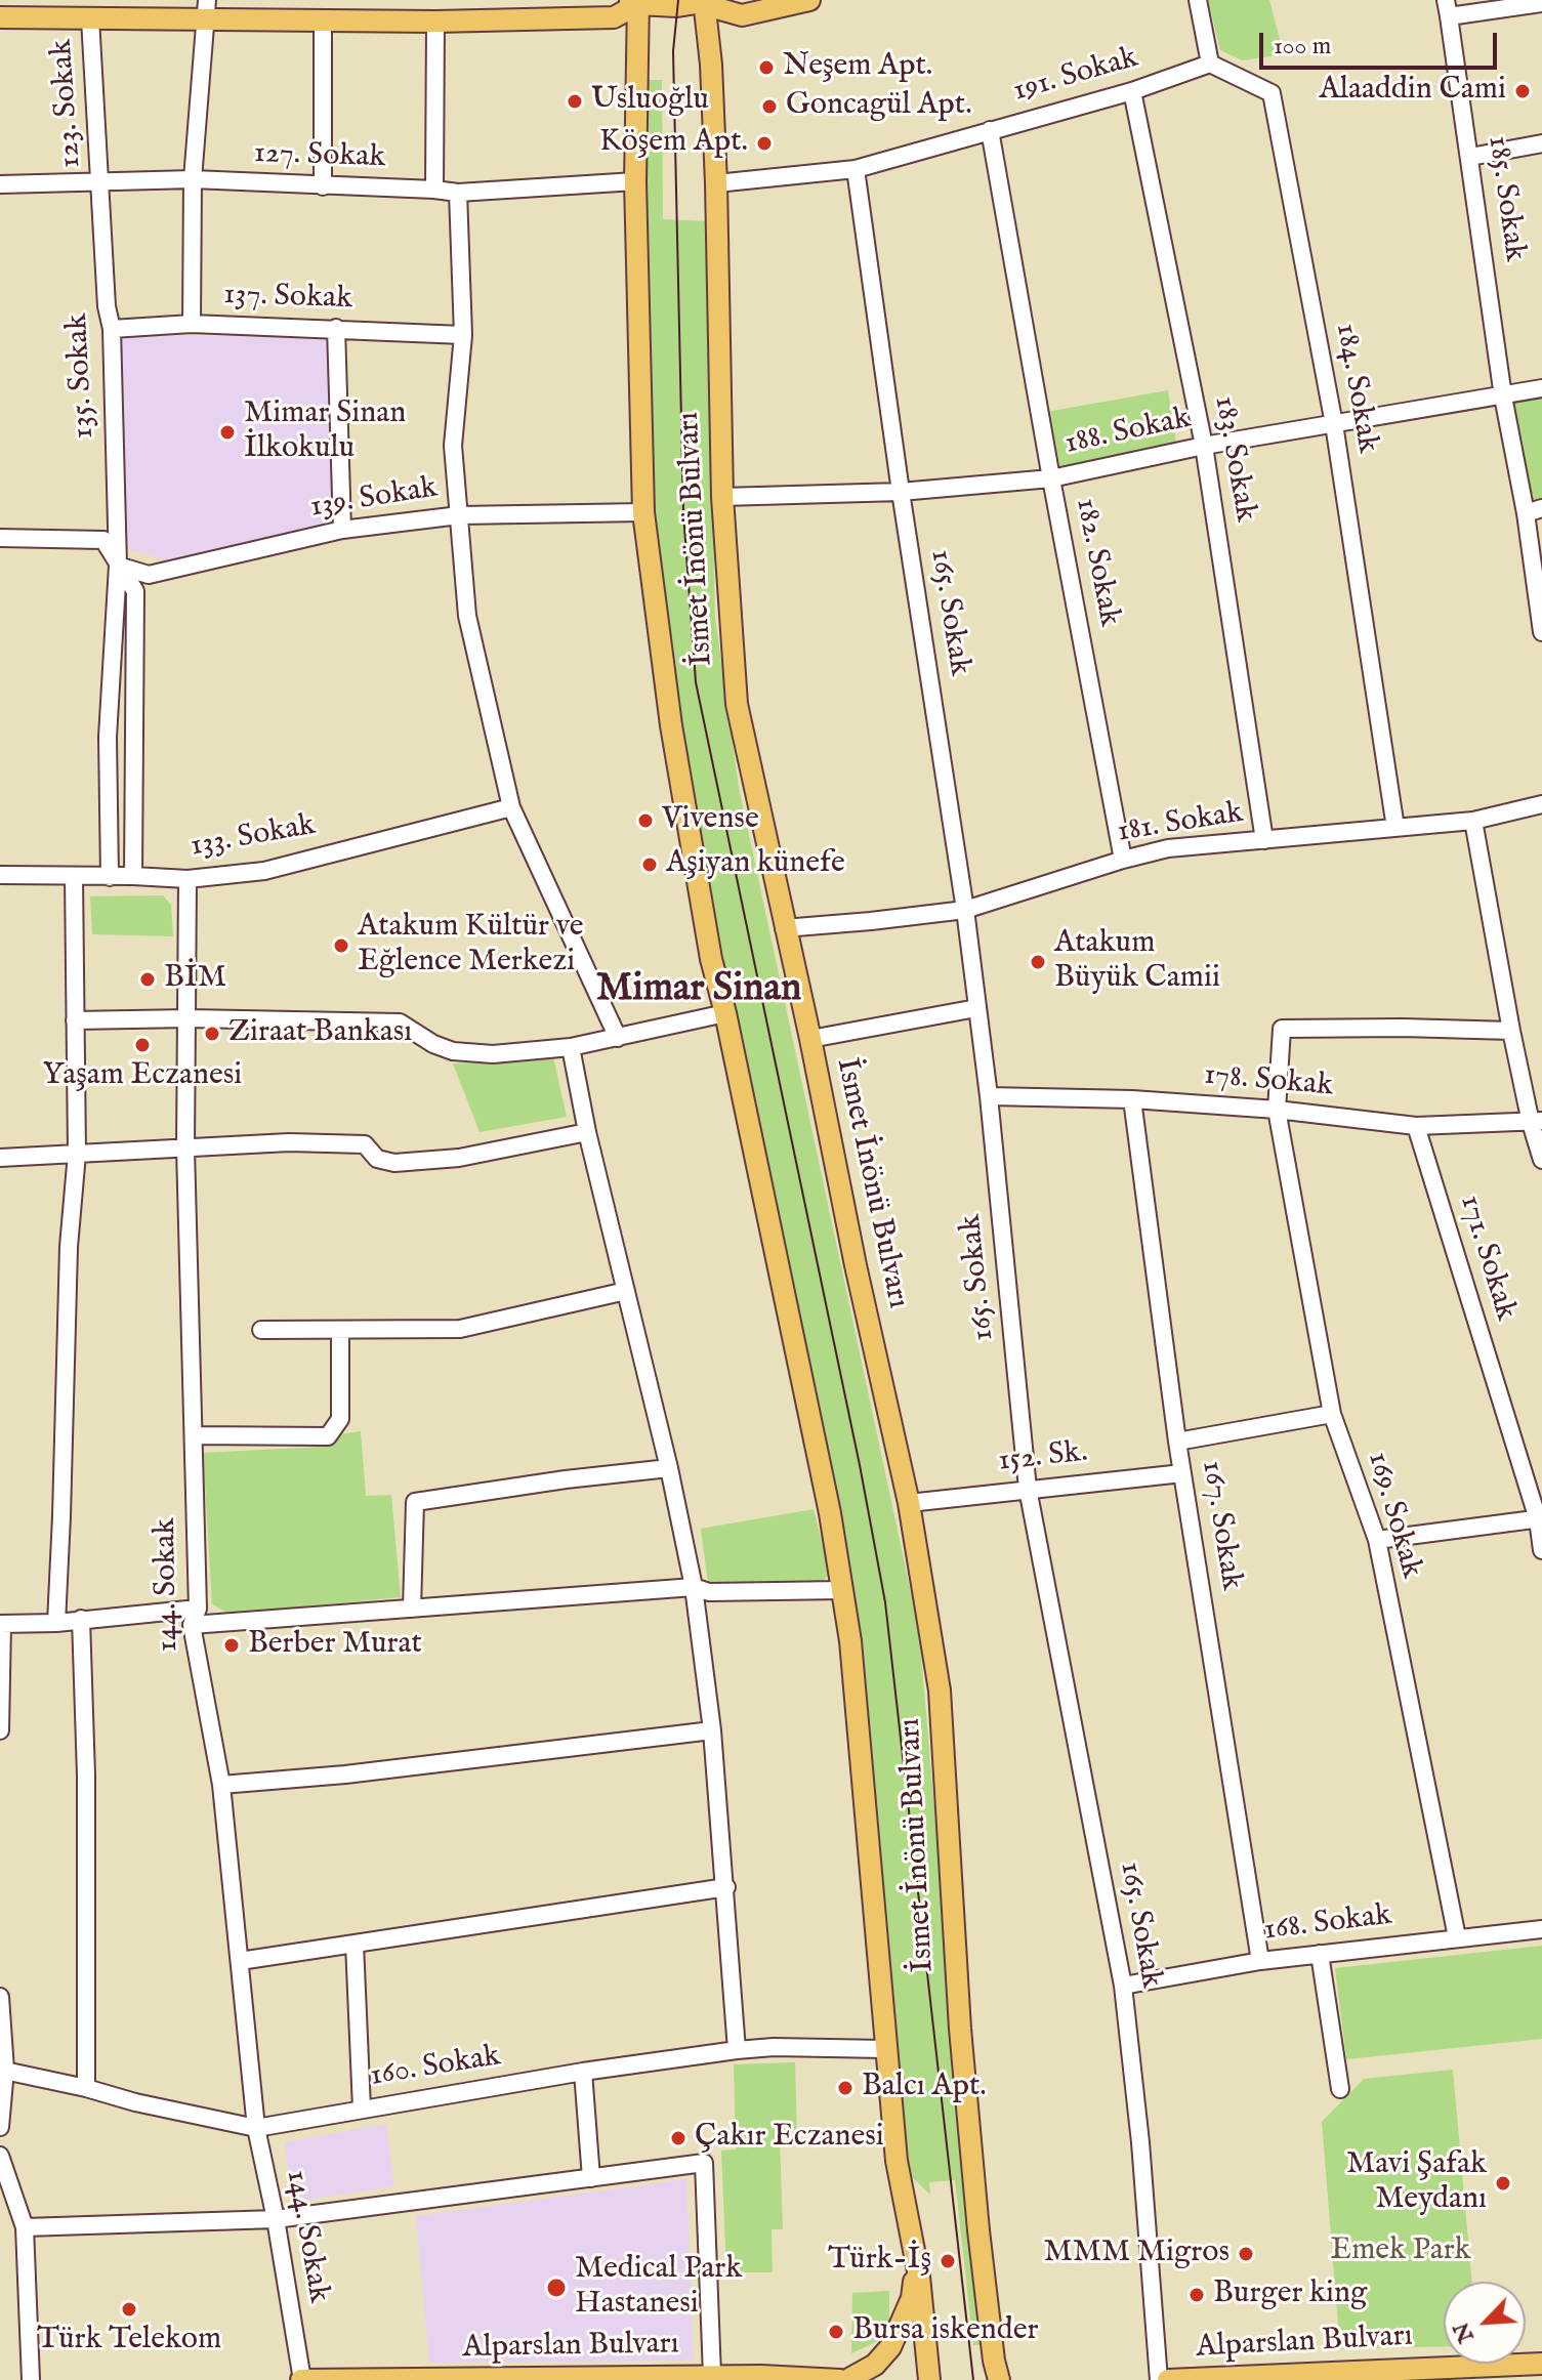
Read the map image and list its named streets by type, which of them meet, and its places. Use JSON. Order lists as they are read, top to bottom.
{
  "streets": {
    "main road": ["İsmet İnönü Bulvarı", "Alparslan Bulvarı"],
    "street": [
      "191. Sokak",
      "123. Sokak",
      "127. Sokak",
      "185. Sokak",
      "137. Sokak",
      "135. Sokak",
      "184. Sokak",
      "188. Sokak",
      "183. Sokak",
      "139. Sokak",
      "182. Sokak",
      "165. Sokak",
      "181. Sokak",
      "133. Sokak",
      "178. Sokak",
      "171. Sokak",
      "152. Sk.",
      "169. Sokak",
      "167. Sokak",
      "144. Sokak",
      "168. Sokak",
      "160. Sokak"
    ]
  },
  "crossings": [
    ["191. Sokak", "184. Sokak"],
    ["191. Sokak", "183. Sokak"],
    ["191. Sokak", "İsmet İnönü Bulvarı"],
    ["191. Sokak", "182. Sokak"],
    ["191. Sokak", "165. Sokak"],
    ["123. Sokak", "127. Sokak"],
    ["123. Sokak", "135. Sokak"],
    ["127. Sokak", "135. Sokak"],
    ["127. Sokak", "İsmet İnönü Bulvarı"],
    ["185. Sokak", "188. Sokak"],
    ["137. Sokak", "135. Sokak"],
    ["135. Sokak", "139. Sokak"],
    ["135. Sokak", "133. Sokak"],
    ["184. Sokak", "188. Sokak"],
    ["184. Sokak", "181. Sokak"],
    ["188. Sokak", "183. Sokak"],
    ["188. Sokak", "İsmet İnönü Bulvarı"],
    ["188. Sokak", "182. Sokak"],
    ["188. Sokak", "165. Sokak"],
    ["183. Sokak", "181. Sokak"],
    ["139. Sokak", "İsmet İnönü Bulvarı"],
    ["İsmet İnönü Bulvarı", "181. Sokak"],
    ["İsmet İnönü Bulvarı", "152. Sk."],
    ["İsmet İnönü Bulvarı", "160. Sokak"],
    ["182. Sokak", "181. Sokak"],
    ["165. Sokak", "181. Sokak"],
    ["165. Sokak", "178. Sokak"],
    ["165. Sokak", "152. Sk."],
    ["165. Sokak", "168. Sokak"],
    ["133. Sokak", "144. Sokak"],
    ["178. Sokak", "171. Sokak"],
    ["178. Sokak", "169. Sokak"],
    ["178. Sokak", "167. Sokak"],
    ["152. Sk.", "167. Sokak"],
    ["169. Sokak", "168. Sokak"],
    ["167. Sokak", "168. Sokak"],
    ["144. Sokak", "160. Sokak"],
    ["144. Sokak", "Alparslan Bulvarı"]
  ],
  "districts": ["Mimar Sinan"],
  "parks": ["Emek Park"],
  "places": [
    "Neşem Apt.",
    "Alaaddin Cami",
    "Usluoğlu",
    "Goncagül Apt.",
    "Köşem Apt.",
    "Mimar Sinan İlkokulu",
    "Vivense",
    "Aşiyan künefe",
    "Atakum Kültür ve Eğlence Merkezi",
    "Atakum Büyük Camii",
    "BİM",
    "Ziraat Bankası",
    "Yaşam Eczanesi",
    "Berber Murat",
    "Balcı Apt.",
    "Çakır Eczanesi",
    "Mavi Şafak Meydanı",
    "MMM Migros",
    "Türk-İş",
    "Medical Park Hastanesi",
    "Burger king",
    "Türk Telekom",
    "Bursa iskender"
  ],
  "scale_bar": "100 m",
  "north": "bottom left"
}
